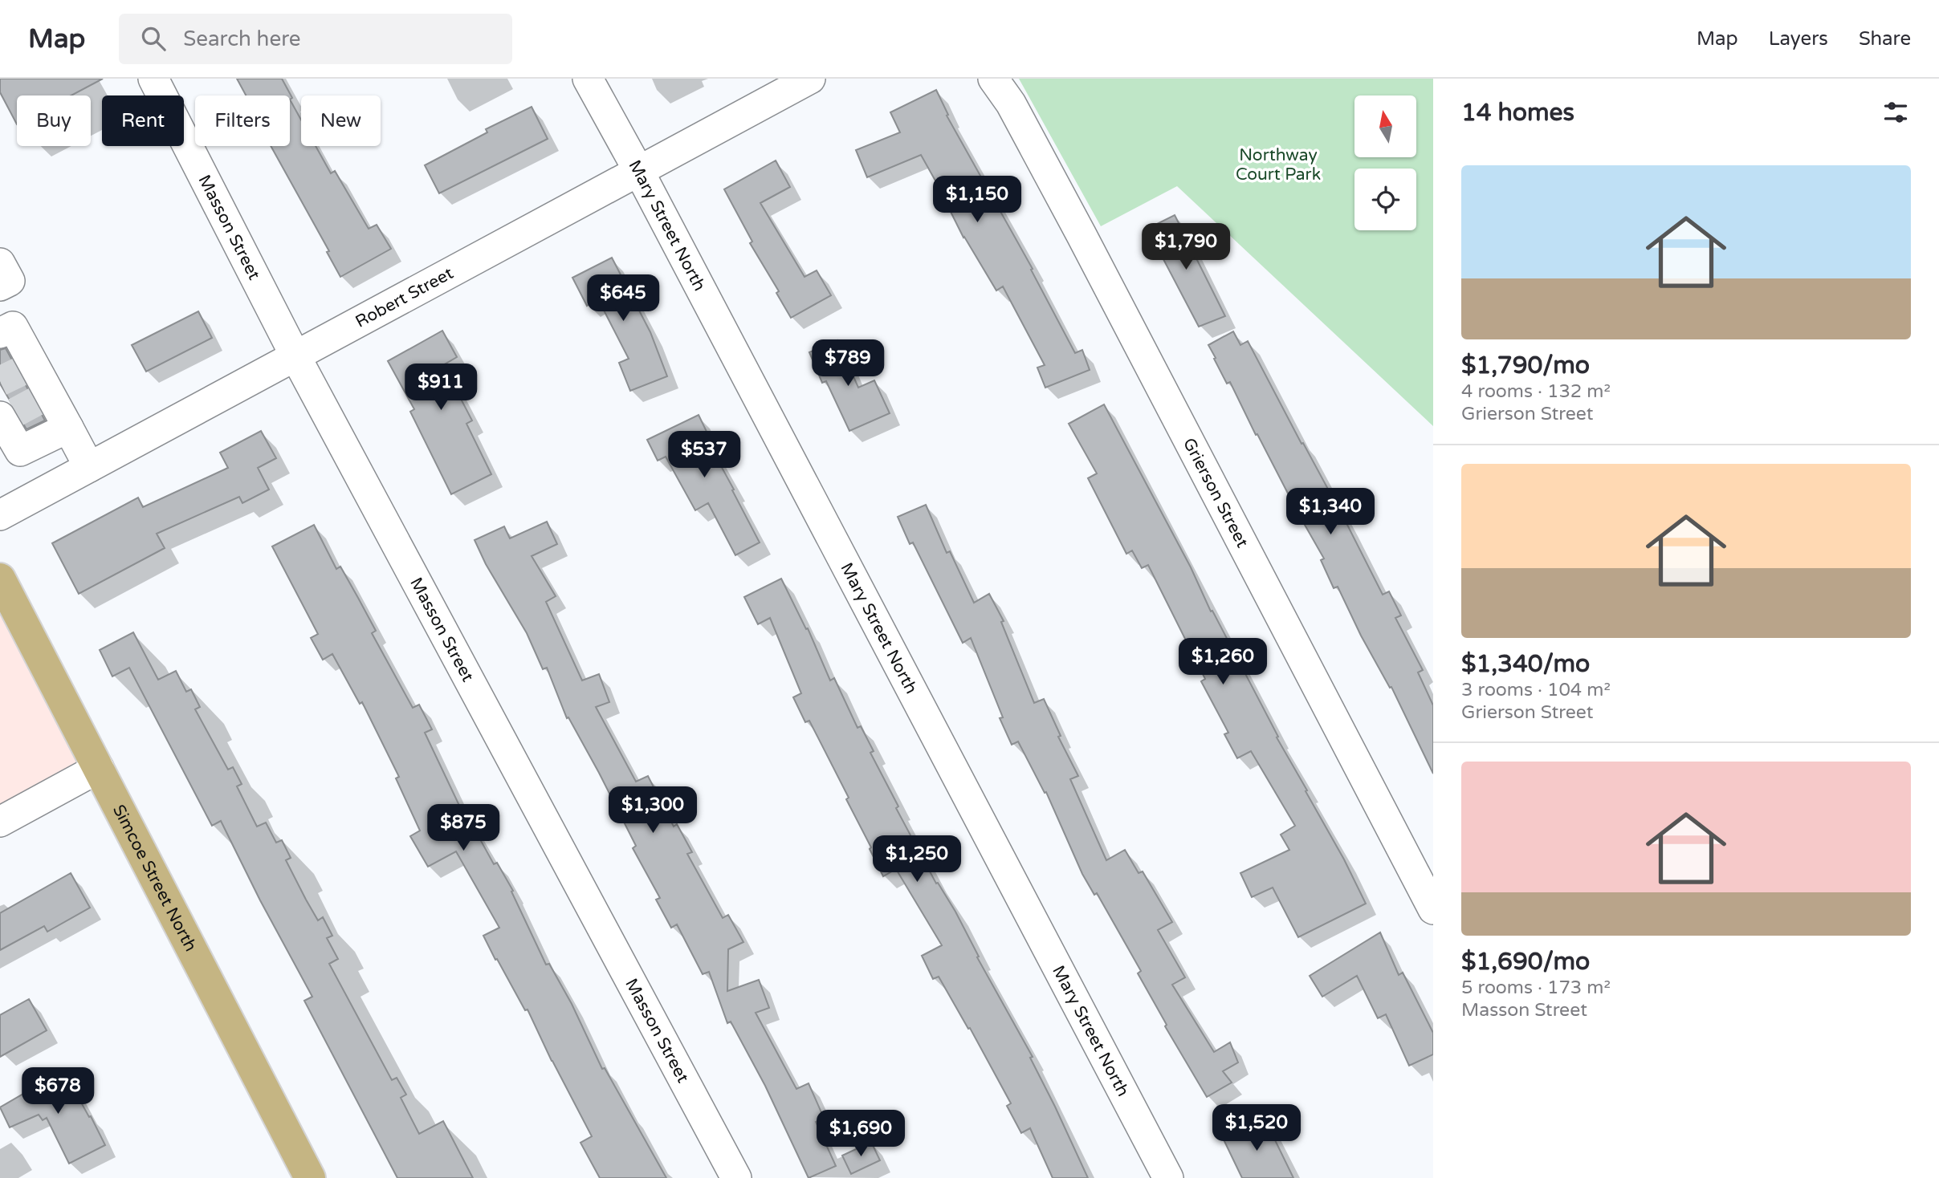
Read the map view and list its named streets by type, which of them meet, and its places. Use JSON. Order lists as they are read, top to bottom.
{
  "streets": {
    "main road": ["Simcoe Street North"],
    "street": [
      "Mary Street North",
      "Masson Street",
      "Robert Street",
      "Grierson Street"
    ]
  },
  "crossings": [
    ["Mary Street North", "Robert Street"],
    ["Masson Street", "Robert Street"]
  ],
  "parks": ["Northway Court Park"],
  "north": "top",
  "page": {
    "header": "Map",
    "search": "Search here",
    "nav": ["Map", "Layers", "Share"],
    "heading": "14 homes",
    "chip": [
      "Buy",
      "Rent",
      "Filters",
      "New"
    ],
    "list": [
      {
        "name": "$1,790/mo",
        "note": "4 rooms · 132 m² · Grierson Street"
      },
      {
        "name": "$1,340/mo",
        "note": "3 rooms · 104 m² · Grierson Street"
      },
      {
        "name": "$1,690/mo",
        "note": "5 rooms · 173 m² · Masson Street"
      }
    ],
    "price": [
      "$1,150",
      "$1,790",
      "$645",
      "$789",
      "$911",
      "$537",
      "$1,340",
      "$1,260",
      "$1,300",
      "$875",
      "$1,250",
      "$678",
      "$1,520",
      "$1,690"
    ]
  }
}
